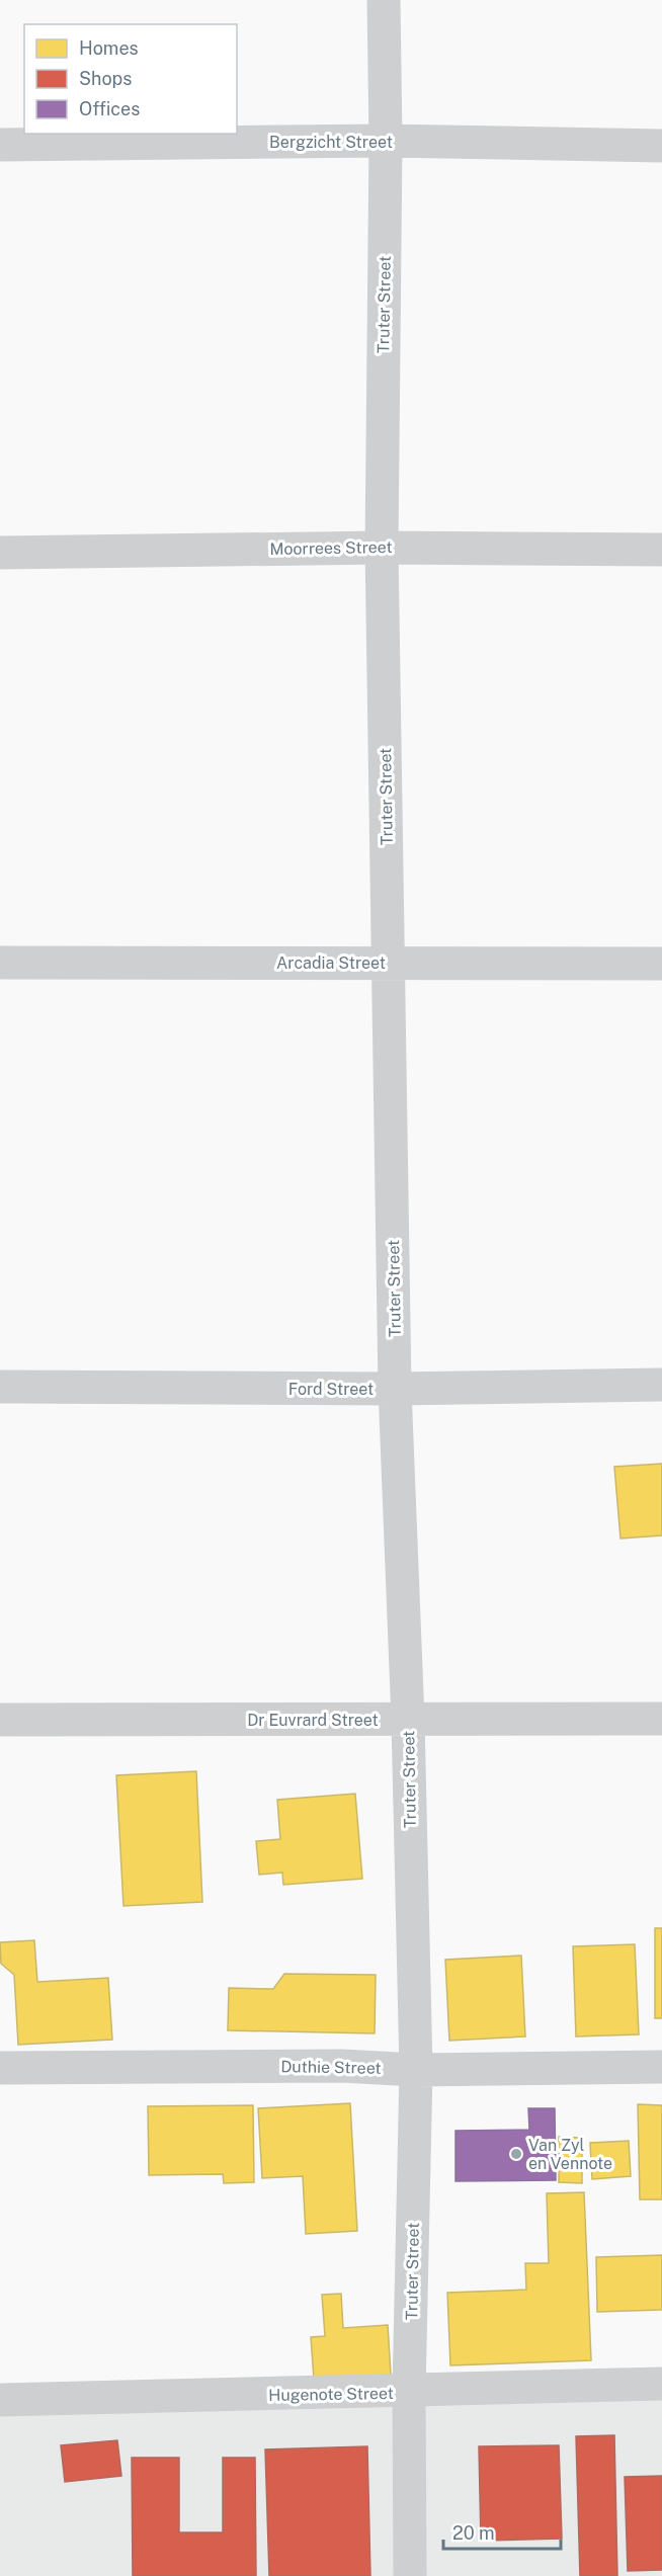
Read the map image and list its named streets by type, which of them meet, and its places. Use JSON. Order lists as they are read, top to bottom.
{
  "streets": {
    "street": [
      "Bergzicht Street",
      "Truter Street",
      "Moorrees Street",
      "Arcadia Street",
      "Ford Street",
      "Dr Euvrard Street",
      "Duthie Street",
      "Hugenote Street"
    ]
  },
  "crossings": [
    ["Bergzicht Street", "Truter Street"],
    ["Truter Street", "Moorrees Street"],
    ["Truter Street", "Arcadia Street"],
    ["Truter Street", "Ford Street"],
    ["Truter Street", "Dr Euvrard Street"],
    ["Truter Street", "Duthie Street"],
    ["Truter Street", "Hugenote Street"]
  ],
  "places": ["Van Zyl en Vennote"],
  "legend": ["Homes", "Shops", "Offices"],
  "scale_bar": "20 m"
}
